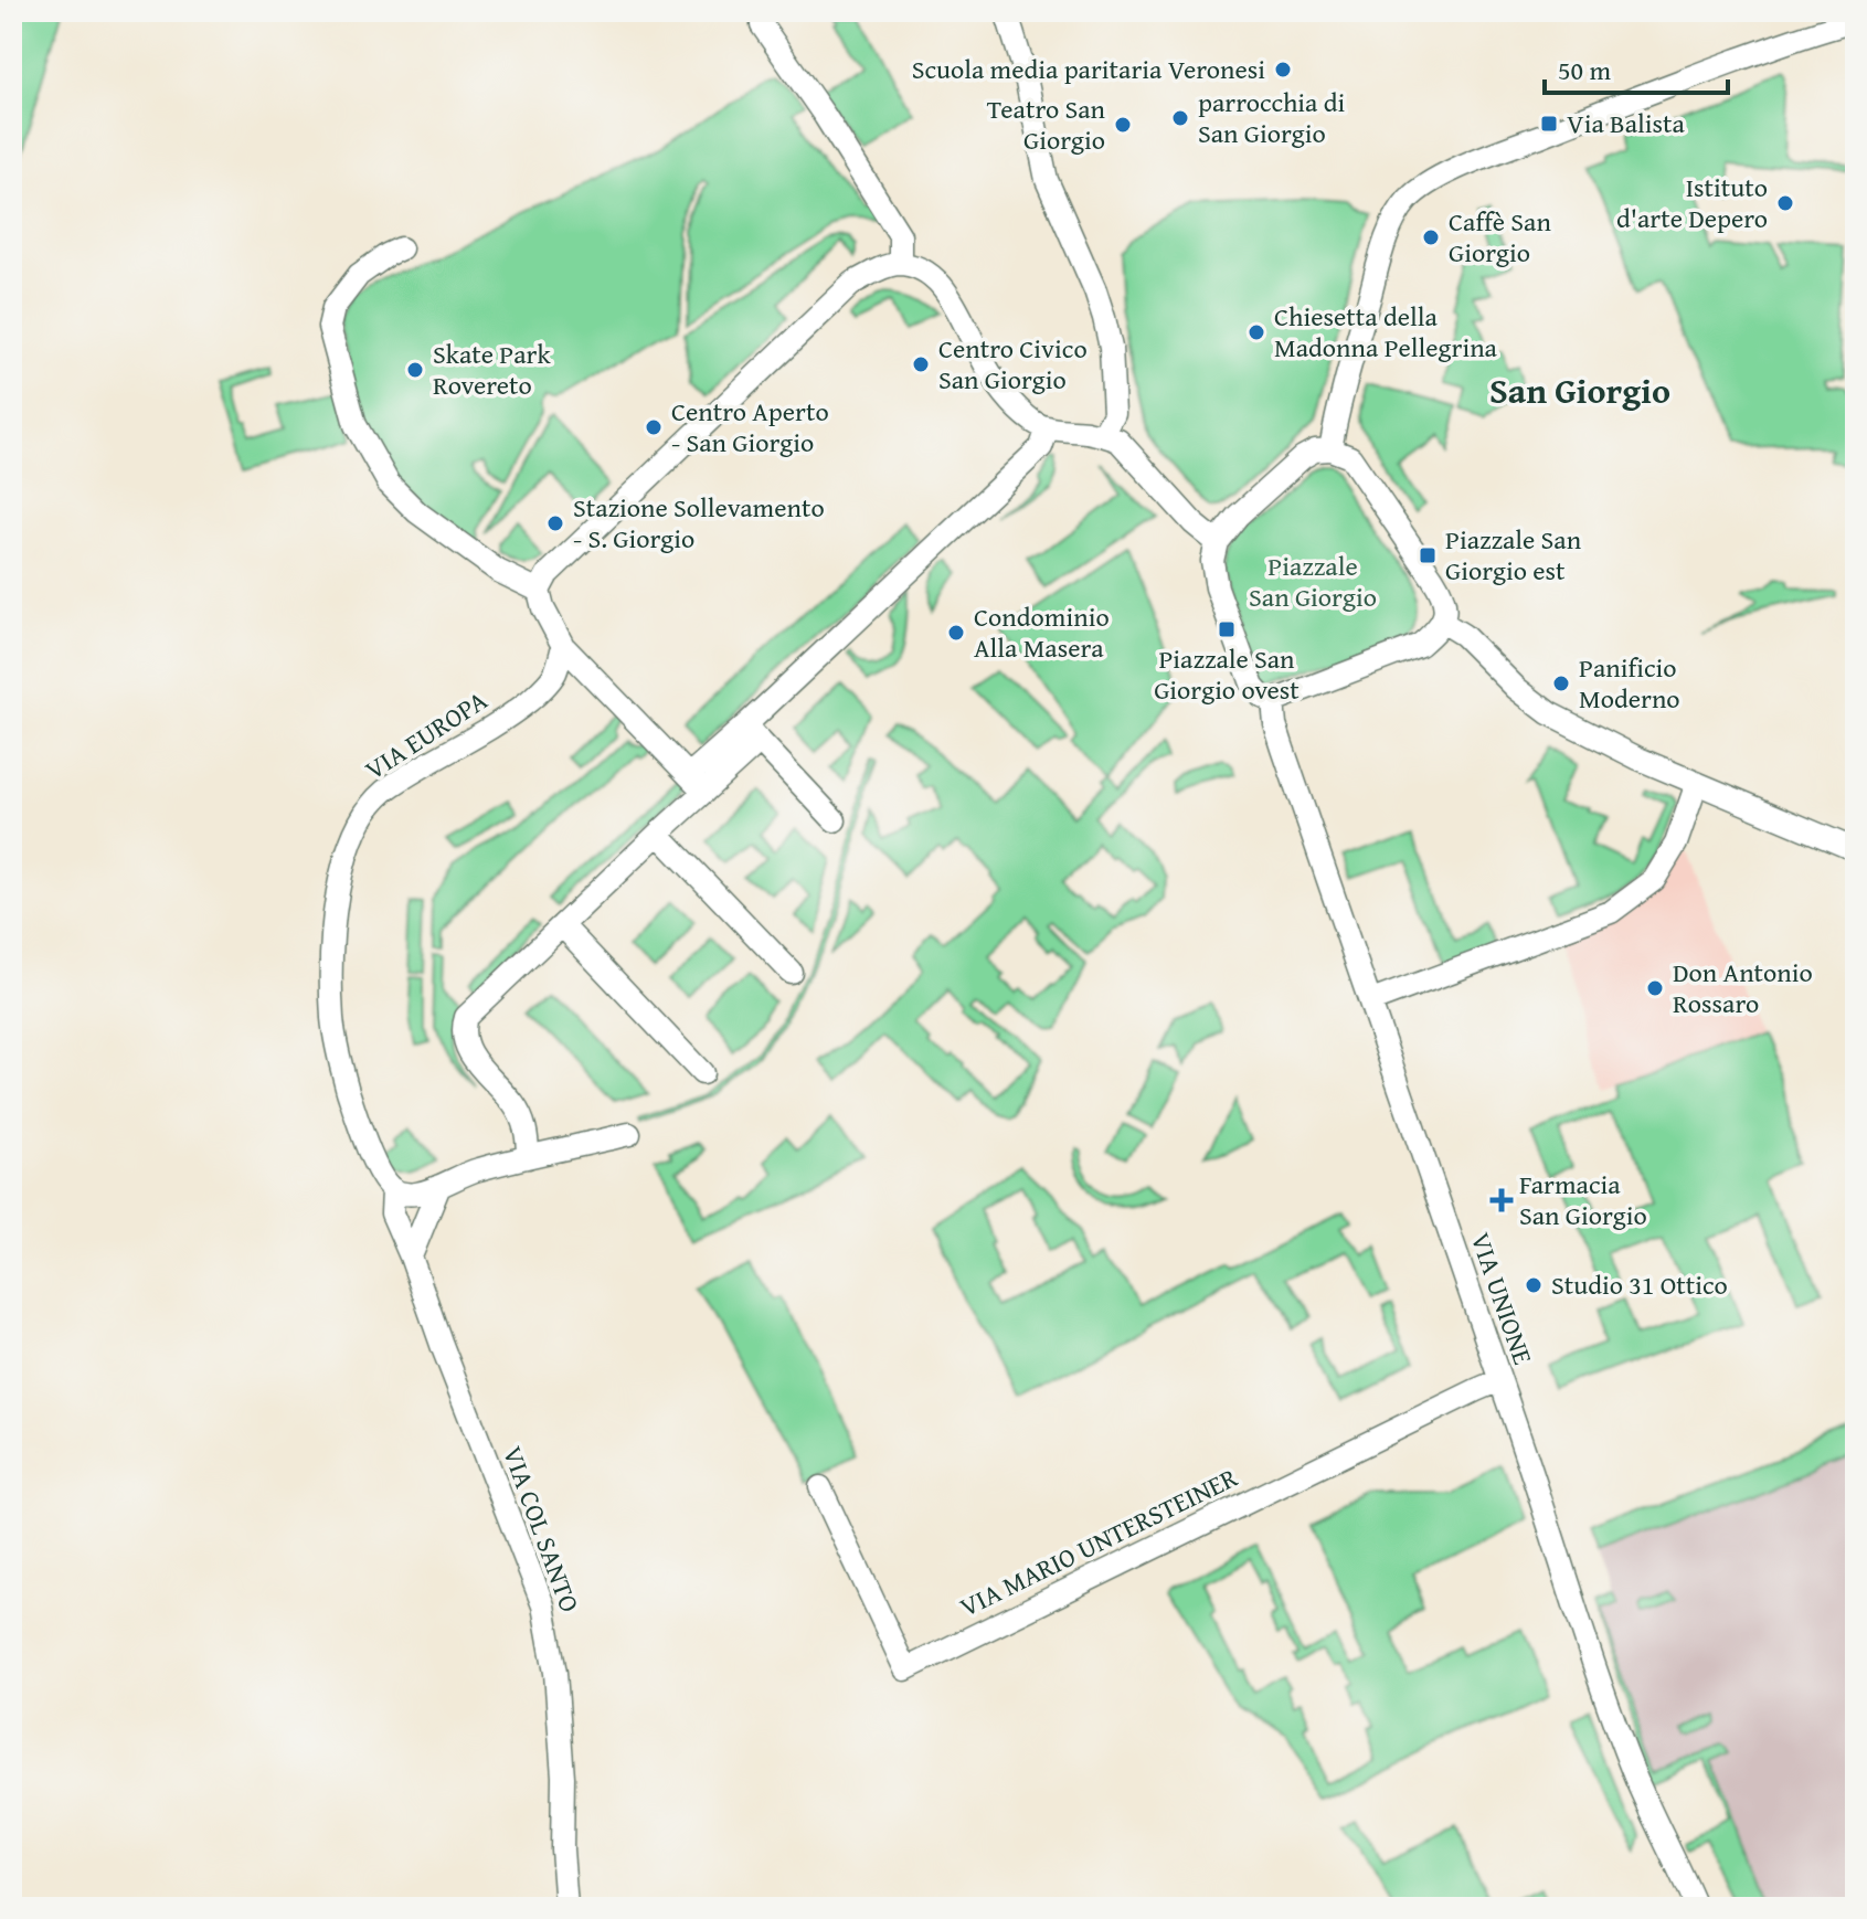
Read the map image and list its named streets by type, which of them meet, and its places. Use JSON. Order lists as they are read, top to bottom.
{
  "streets": {
    "street": [
      "VIA EUROPA",
      "VIA UNIONE",
      "VIA COL SANTO",
      "VIA MARIO UNTERSTEINER"
    ]
  },
  "crossings": [
    ["VIA EUROPA", "VIA COL SANTO"],
    ["VIA UNIONE", "VIA MARIO UNTERSTEINER"]
  ],
  "districts": ["San Giorgio"],
  "parks": ["Piazzale San Giorgio"],
  "places": {
    "other": [
      "Scuola media paritaria Veronesi",
      "parrocchia di San Giorgio",
      "Teatro San Giorgio",
      "Istituto d'arte Depero",
      "Caffè San Giorgio",
      "Chiesetta della Madonna Pellegrina",
      "Centro Civico San Giorgio",
      "Skate Park Rovereto",
      "Centro Aperto - San Giorgio",
      "Stazione Sollevamento - S. Giorgio",
      "Condominio Alla Masera",
      "Panificio Moderno",
      "Don Antonio Rossaro",
      "Studio 31 Ottico"
    ],
    "transit": ["Via Balista", "Piazzale San Giorgio est", "Piazzale San Giorgio ovest"],
    "health": ["Farmacia San Giorgio"]
  },
  "scale_bar": "50 m"
}
